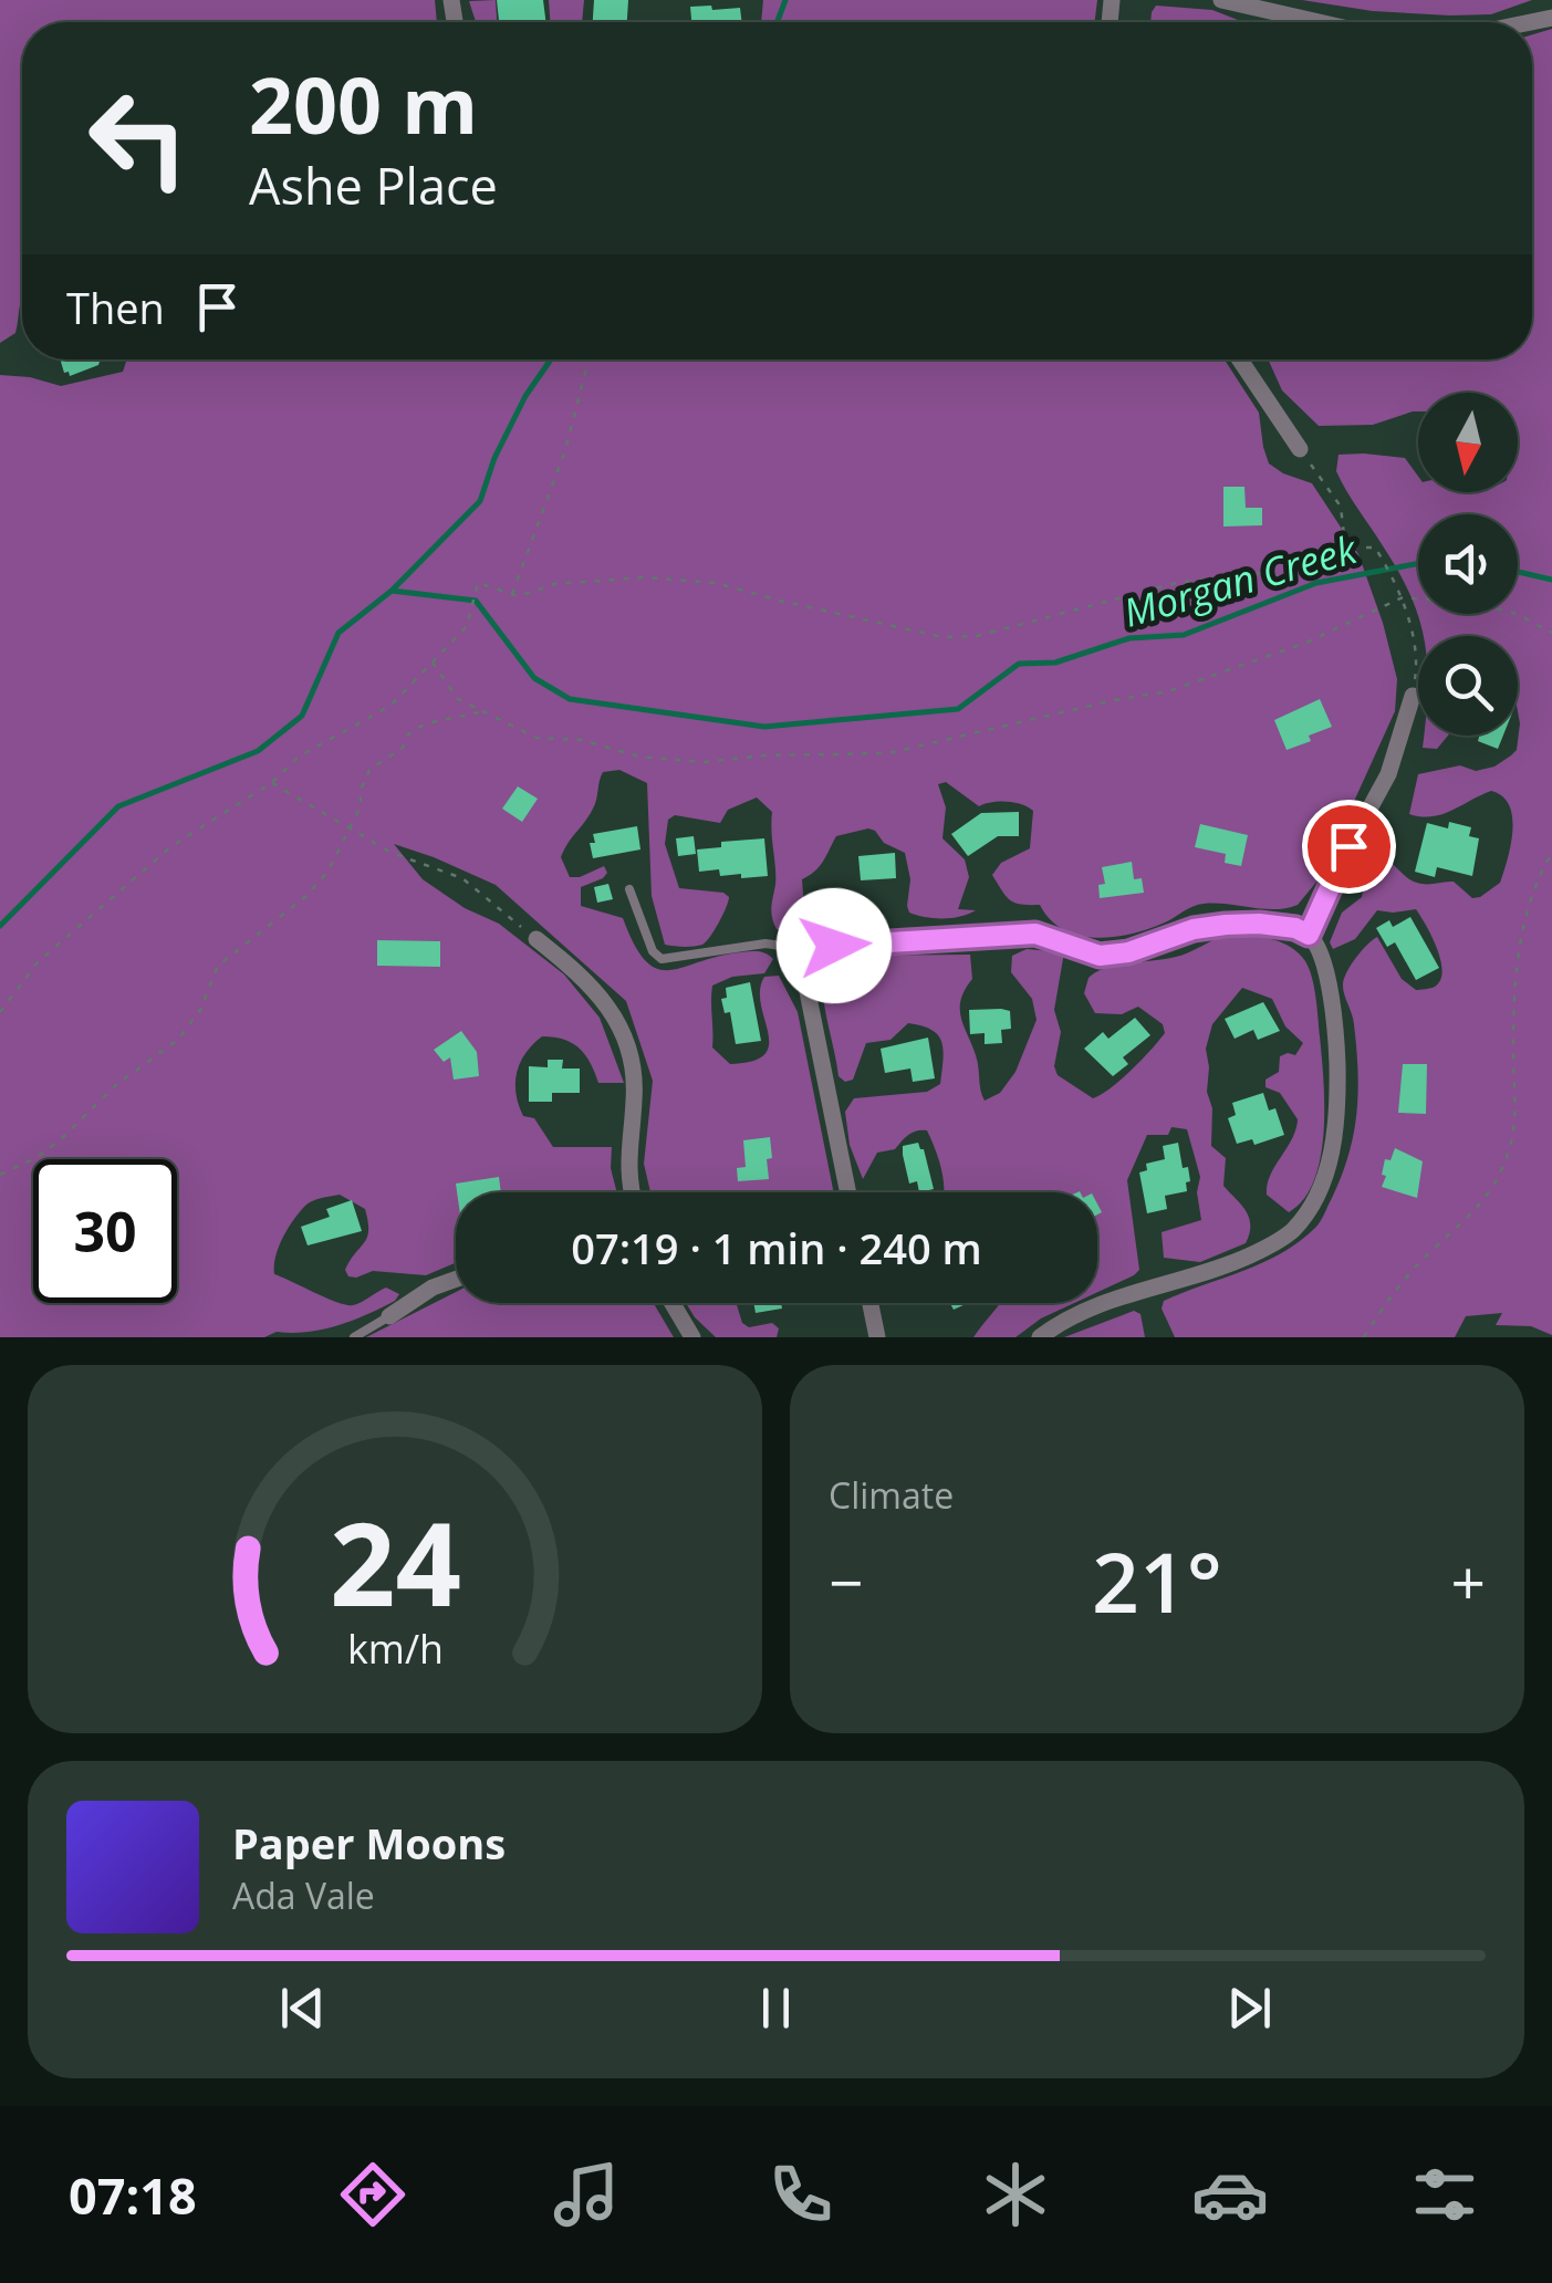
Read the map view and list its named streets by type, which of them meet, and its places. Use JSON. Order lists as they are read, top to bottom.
{
  "water": ["Morgan Creek"],
  "north": "bottom",
  "page": {
    "turn": ["200 m", "Ashe Place"],
    "then": "Then",
    "limit": "30",
    "trip": "07:19 · 1 min · 240 m",
    "tile": "Climate",
    "heat": ["−", "21°", "+"],
    "song": ["Paper Moons", "Ada Vale"],
    "tabs": "07:18",
    "gauge": ["24", "km/h"]
  }
}
